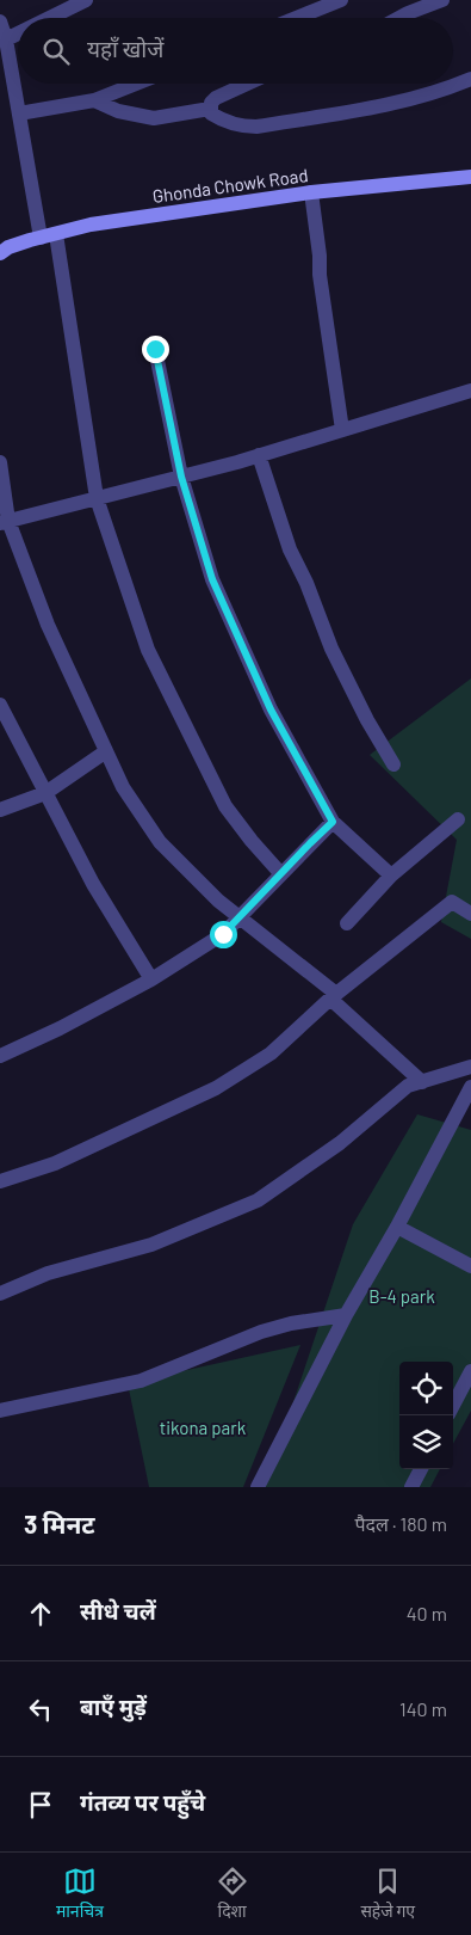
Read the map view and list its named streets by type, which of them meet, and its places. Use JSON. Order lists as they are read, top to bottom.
{
  "streets": {
    "street": ["Ghonda Chowk Road"]
  },
  "parks": ["B-4 park", "tikona park"],
  "page": {
    "search": "यहाँ खोजें",
    "heading": ["3 मिनट", "पैदल · 180 m"],
    "list": [
      ["सीधे चलें", "40 m"],
      ["बाएँ मुड़ें", "140 m"],
      "गंतव्य पर पहुँचे"
    ],
    "nav": ["मानचित्र", "दिशा", "सहेजे गए"]
  }
}
